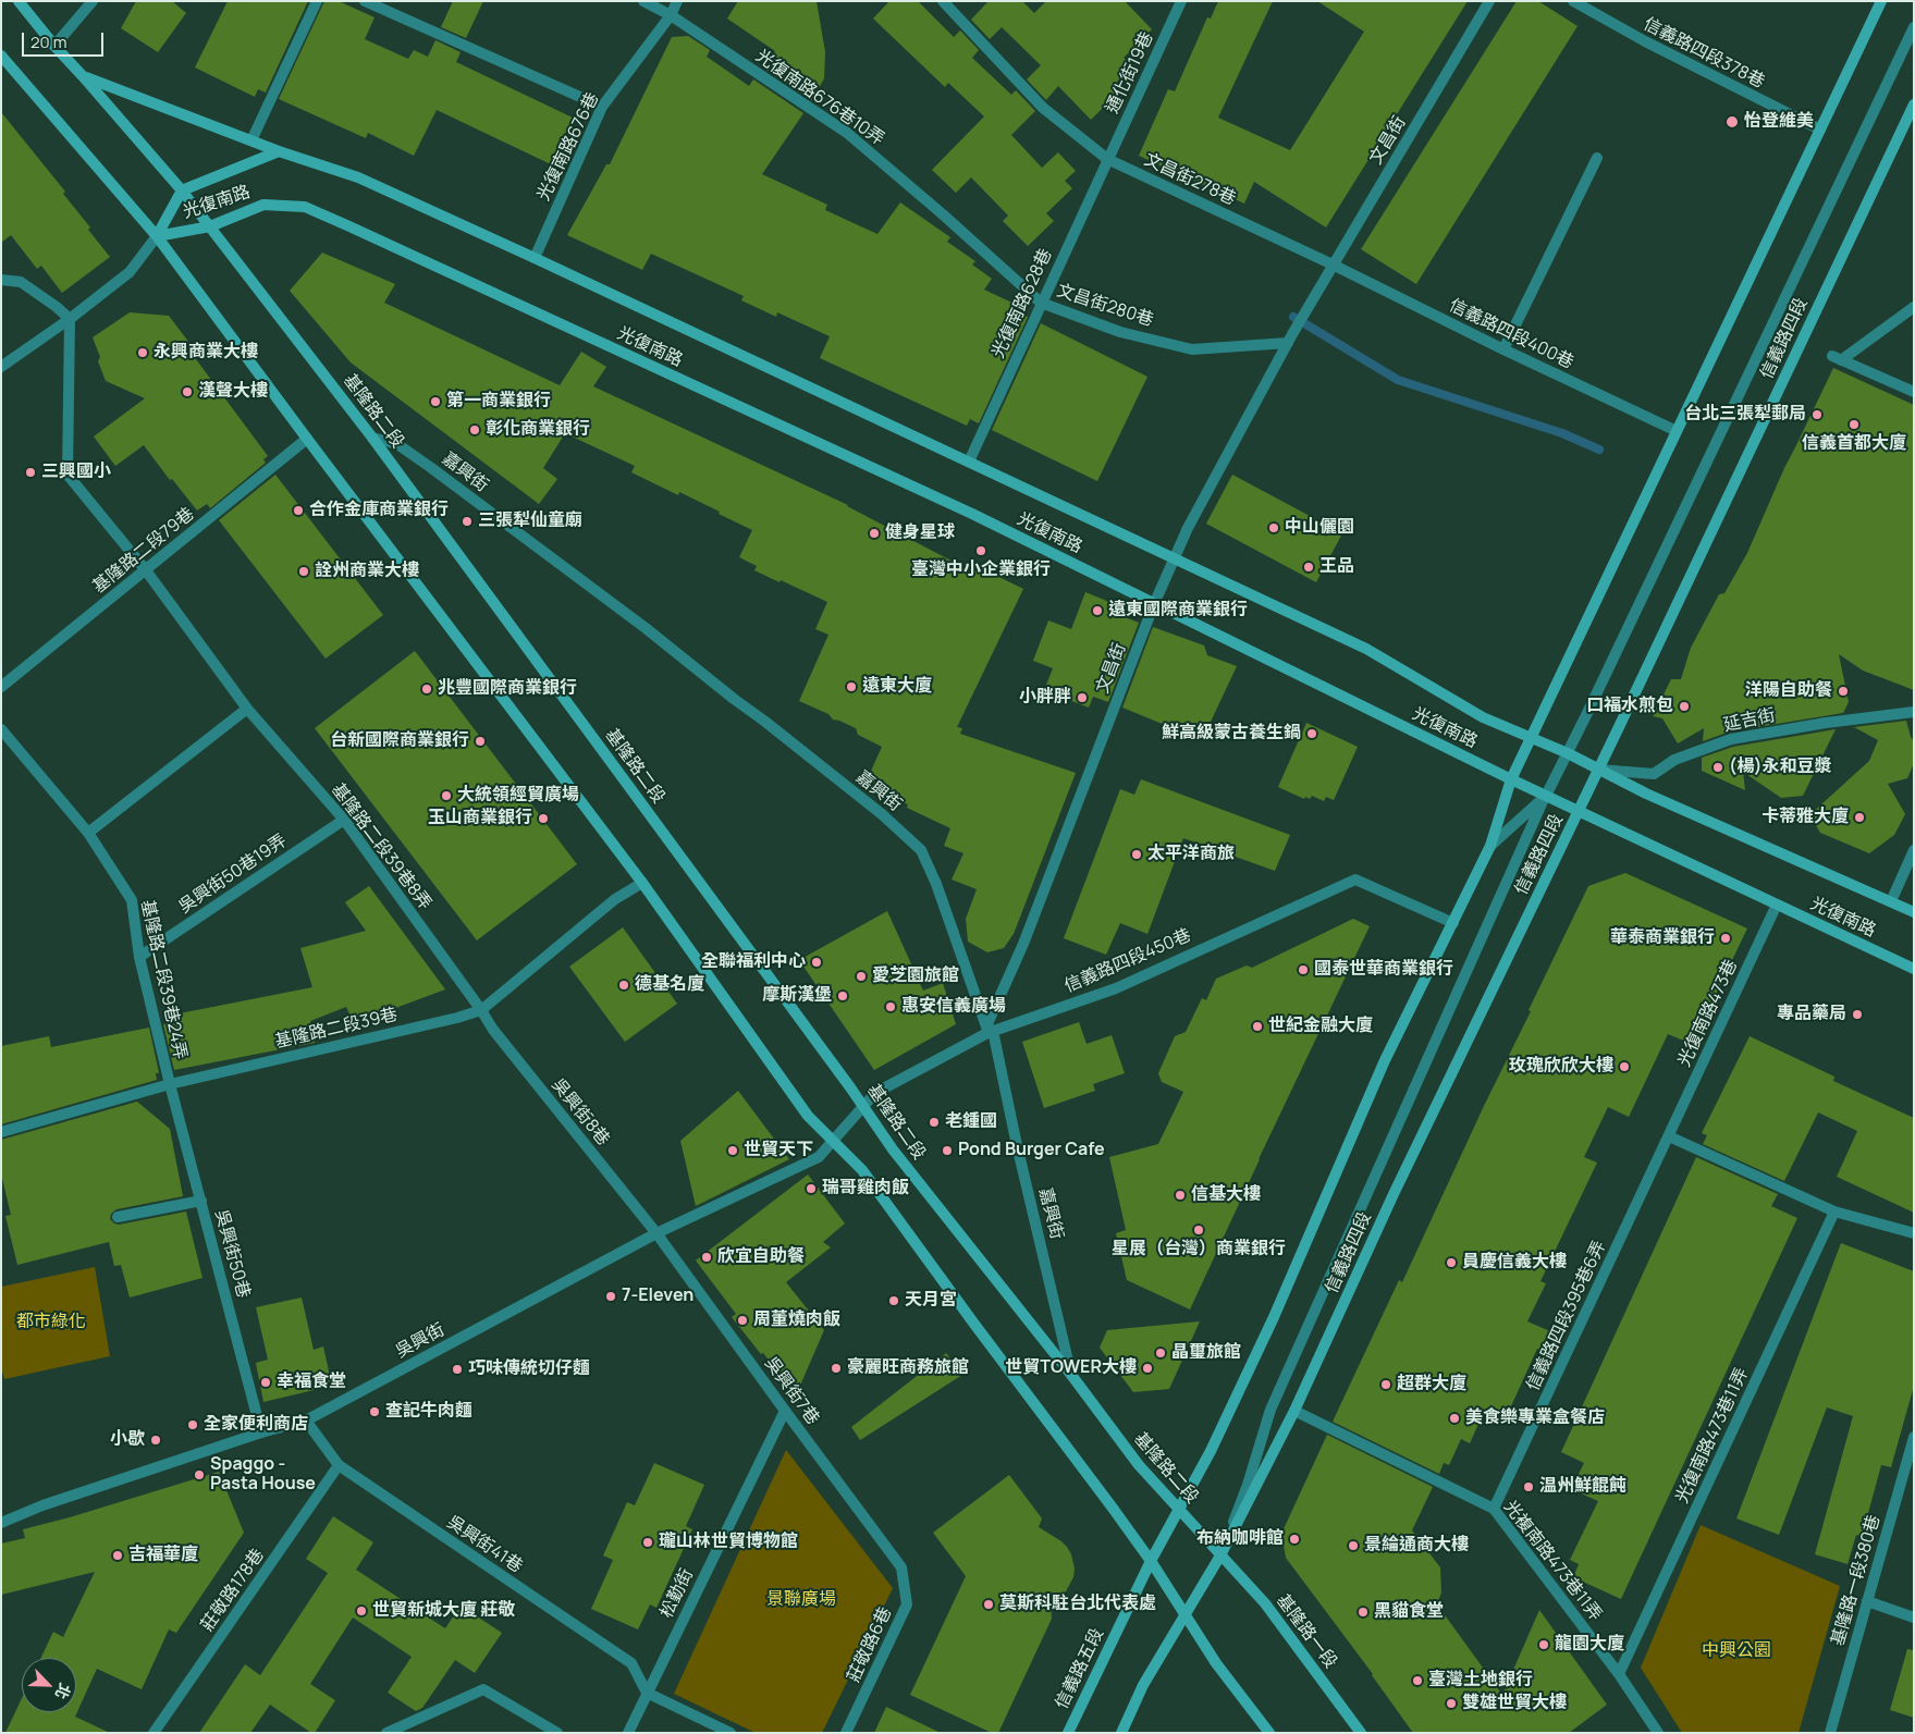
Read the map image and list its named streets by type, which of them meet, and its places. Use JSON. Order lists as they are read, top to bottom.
{
  "streets": {
    "main road": [
      "光復南路",
      "信義路四段",
      "基隆路二段",
      "基隆路一段",
      "信義路五段"
    ],
    "street": [
      "信義路四段378巷",
      "通化街19巷",
      "光復南路676巷10弄",
      "文昌街",
      "光復南路676巷",
      "文昌街278巷",
      "光復南路628巷",
      "文昌街280巷",
      "信義路四段400巷",
      "嘉興街",
      "基隆路二段79巷",
      "延吉街",
      "基隆路二段39巷8弄",
      "吳興街50巷19弄",
      "信義路四段450巷",
      "基隆路二段39巷24弄",
      "光復南路473巷",
      "基隆路二段39巷",
      "吳興街8巷",
      "吳興街50巷",
      "信義路四段395巷6弄",
      "吳興街",
      "吳興街7巷",
      "光復南路473巷11弄",
      "吳興街41巷",
      "光複南路473巷11弄",
      "基隆路一段380巷",
      "莊敬路178巷",
      "松勤街",
      "莊敬路6巷"
    ]
  },
  "crossings": [
    ["信義路四段378巷", "信義路四段"],
    ["通化街19巷", "文昌街278巷"],
    ["通化街19巷", "光復南路628巷"],
    ["光復南路676巷10弄", "光復南路676巷"],
    ["光復南路676巷10弄", "文昌街280巷"],
    ["文昌街", "文昌街278巷"],
    ["文昌街", "光復南路"],
    ["文昌街", "文昌街280巷"],
    ["文昌街", "信義路四段400巷"],
    ["文昌街", "嘉興街"],
    ["文昌街", "信義路四段450巷"],
    ["光復南路676巷", "光復南路"],
    ["文昌街278巷", "光復南路628巷"],
    ["文昌街278巷", "信義路四段400巷"],
    ["光復南路", "光復南路628巷"],
    ["光復南路", "信義路四段"],
    ["光復南路", "基隆路二段"],
    ["光復南路", "延吉街"],
    ["光復南路", "光復南路473巷"],
    ["光復南路628巷", "文昌街280巷"],
    ["信義路四段400巷", "信義路四段"],
    ["信義路四段", "基隆路二段"],
    ["信義路四段", "延吉街"],
    ["信義路四段", "信義路四段450巷"],
    ["信義路四段", "光複南路473巷11弄"],
    ["信義路四段", "基隆路一段"],
    ["信義路四段", "信義路五段"],
    ["基隆路二段", "嘉興街"],
    ["基隆路二段", "信義路四段450巷"],
    ["基隆路二段", "基隆路一段"],
    ["嘉興街", "信義路四段450巷"],
    ["基隆路二段79巷", "基隆路二段39巷8弄"],
    ["基隆路二段39巷8弄", "吳興街50巷19弄"],
    ["基隆路二段39巷8弄", "基隆路二段39巷"],
    ["基隆路二段39巷8弄", "吳興街8巷"],
    ["吳興街50巷19弄", "基隆路二段39巷24弄"],
    ["信義路四段450巷", "吳興街"],
    ["基隆路二段39巷24弄", "基隆路二段39巷"],
    ["基隆路二段39巷24弄", "吳興街50巷"],
    ["光復南路473巷", "信義路四段395巷6弄"],
    ["基隆路二段39巷", "吳興街8巷"],
    ["基隆路二段39巷", "吳興街50巷"],
    ["吳興街8巷", "吳興街"],
    ["吳興街8巷", "吳興街7巷"],
    ["吳興街50巷", "吳興街"],
    ["信義路四段395巷6弄", "光複南路473巷11弄"],
    ["吳興街", "吳興街7巷"],
    ["吳興街", "吳興街41巷"],
    ["吳興街7巷", "松勤街"],
    ["吳興街7巷", "莊敬路6巷"],
    ["光復南路473巷11弄", "光複南路473巷11弄"],
    ["吳興街41巷", "莊敬路178巷"],
    ["吳興街41巷", "松勤街"]
  ],
  "parks": ["都市綠化", "景聯廣場", "中興公園"],
  "places": [
    "怡登維美",
    "永興商業大樓",
    "漢聲大樓",
    "第一商業銀行",
    "台北三張犁郵局",
    "信義首都大廈",
    "彰化商業銀行",
    "三興國小",
    "合作金庫商業銀行",
    "三張犁仙童廟",
    "中山儷園",
    "健身星球",
    "臺灣中小企業銀行",
    "王品",
    "詮州商業大樓",
    "遠東國際商業銀行",
    "遠東大廈",
    "兆豐國際商業銀行",
    "洋陽自助餐",
    "小胖胖",
    "口福水煎包",
    "鮮高級蒙古養生鍋",
    "台新國際商業銀行",
    "(楊)永和豆漿",
    "大統領經貿廣場",
    "卡蒂雅大廈",
    "玉山商業銀行",
    "太平洋商旅",
    "華泰商業銀行",
    "全聯福利中心",
    "國泰世華商業銀行",
    "愛芝園旅館",
    "德基名廈",
    "摩斯漢堡",
    "惠安信義廣場",
    "專品藥局",
    "世紀金融大廈",
    "玫瑰欣欣大樓",
    "老鍾國",
    "世貿天下",
    "Pond Burger Cafe",
    "瑞哥雞肉飯",
    "信基大樓",
    "星展（台灣）商業銀行",
    "欣宜自助餐",
    "員慶信義大樓",
    "7-Eleven",
    "天月宮",
    "周董燒肉飯",
    "晶璽旅館",
    "豪麗旺商務旅館",
    "世貿TOWER大樓",
    "巧味傳統切仔麵",
    "幸福食堂",
    "超群大廈",
    "查記牛肉麵",
    "美食樂專業盒餐店",
    "全家便利商店",
    "小歇",
    "Spaggo - Pasta House",
    "温州鮮餛飩",
    "布納咖啡館",
    "瓏山林世貿博物館",
    "景綸通商大樓",
    "吉福華廈",
    "莫斯科駐台北代表處",
    "世貿新城大廈 莊敬",
    "黑貓食堂",
    "龍園大廈",
    "臺灣土地銀行",
    "雙雄世貿大樓"
  ],
  "scale_bar": "20 m",
  "north": "bottom right"
}
